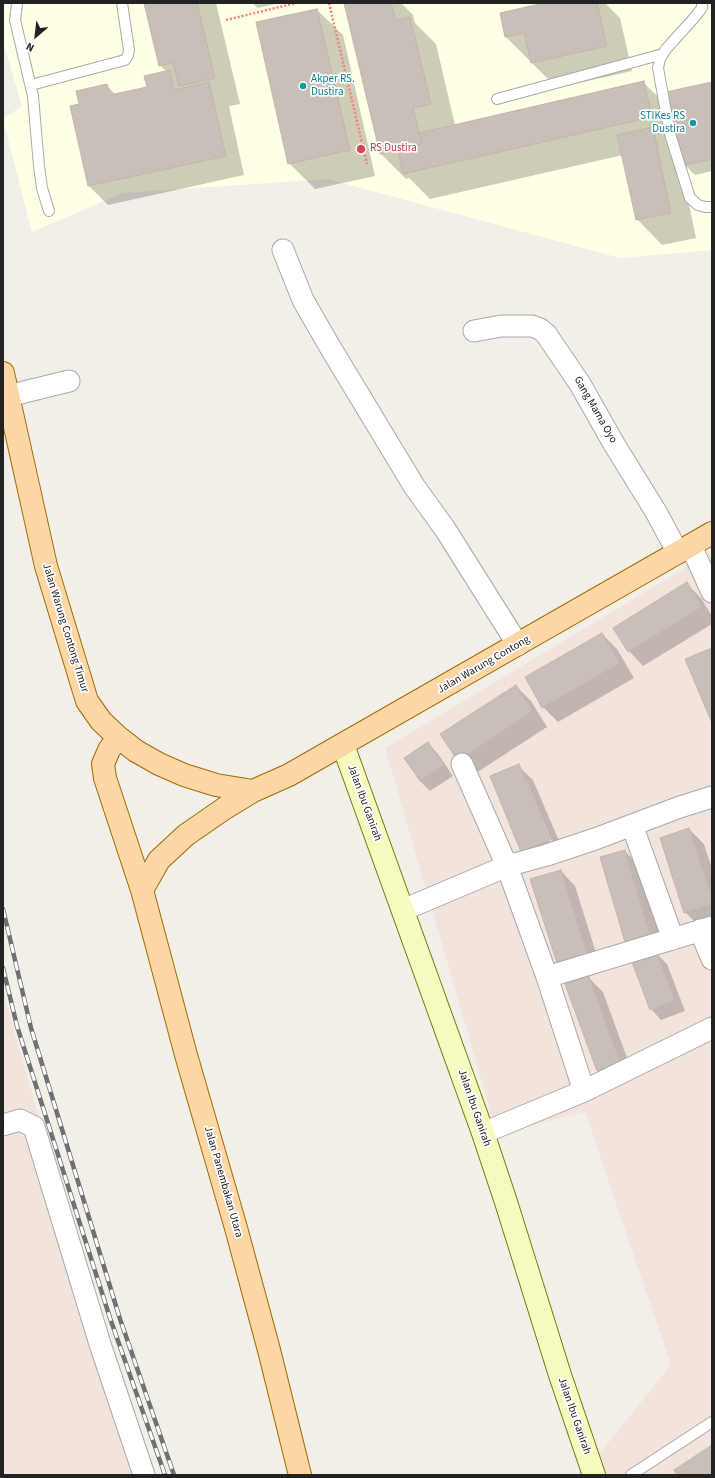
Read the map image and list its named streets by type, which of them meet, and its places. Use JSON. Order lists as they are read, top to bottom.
{
  "streets": {
    "main road": [
      "Jalan Warung Contong Timur",
      "Jalan Warung Contong",
      "Jalan Ibu Ganirah",
      "Jalan Panembakan Utara"
    ],
    "street": ["Gang Mama Oyo"]
  },
  "crossings": [
    ["Gang Mama Oyo", "Jalan Warung Contong"],
    ["Jalan Warung Contong", "Jalan Ibu Ganirah"],
    ["Jalan Warung Contong", "Jalan Panembakan Utara"]
  ],
  "places": ["Akper RS. Dustira", "STIKes RS Dustira", "RS Dustira"],
  "north": "bottom left"
}
